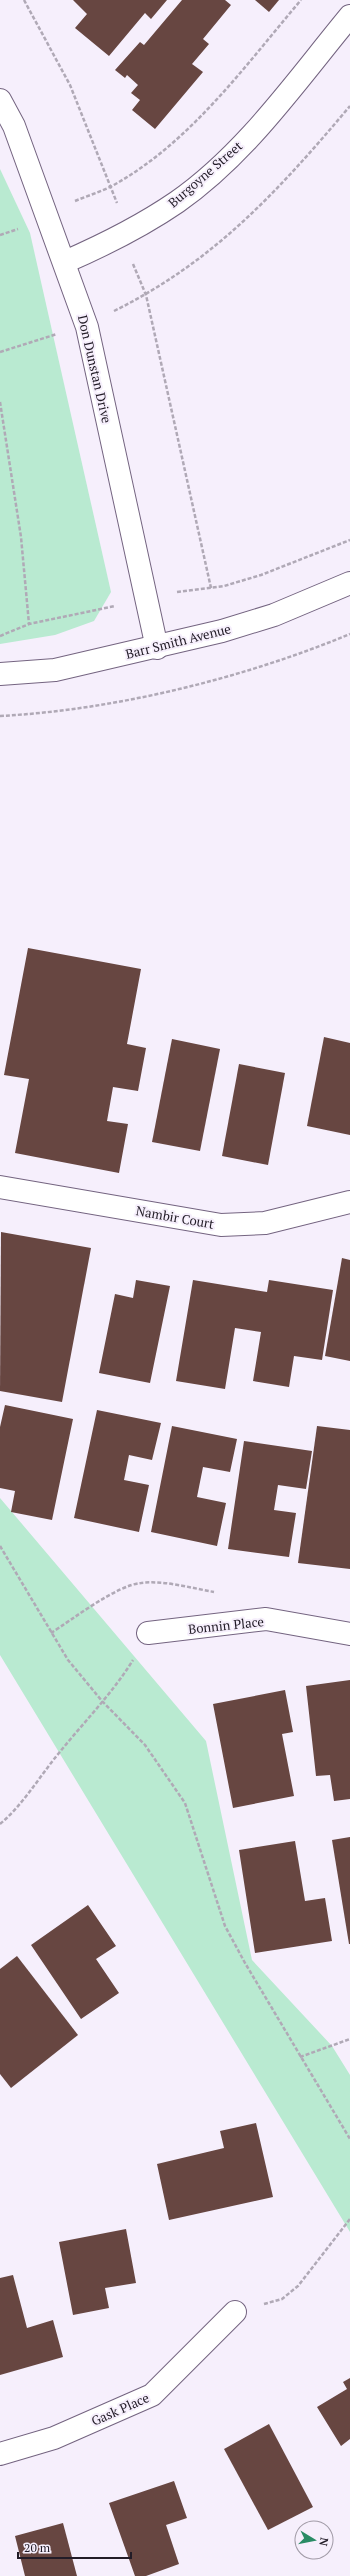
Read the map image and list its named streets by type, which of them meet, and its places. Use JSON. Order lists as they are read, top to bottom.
{
  "streets": {
    "street": [
      "Burgoyne Street",
      "Don Dunstan Drive",
      "Barr Smith Avenue",
      "Nambir Court",
      "Bonnin Place",
      "Gask Place"
    ]
  },
  "crossings": [
    ["Burgoyne Street", "Don Dunstan Drive"],
    ["Don Dunstan Drive", "Barr Smith Avenue"]
  ],
  "scale_bar": "20 m",
  "north": "right"
}
